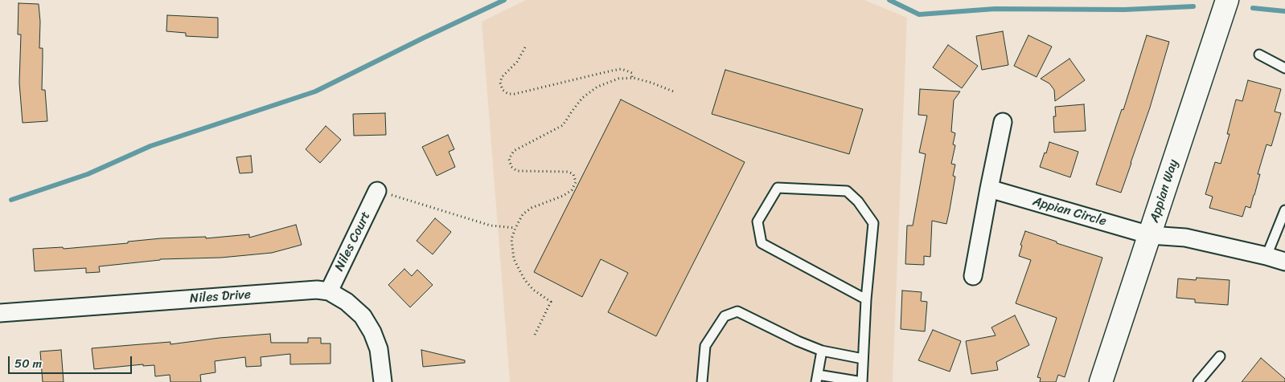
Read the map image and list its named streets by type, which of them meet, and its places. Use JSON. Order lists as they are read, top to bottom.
{
  "streets": {
    "street": [
      "Appian Way",
      "Appian Circle",
      "Niles Court",
      "Niles Drive"
    ]
  },
  "crossings": [
    ["Appian Way", "Appian Circle"],
    ["Niles Court", "Niles Drive"]
  ],
  "scale_bar": "50 m"
}
